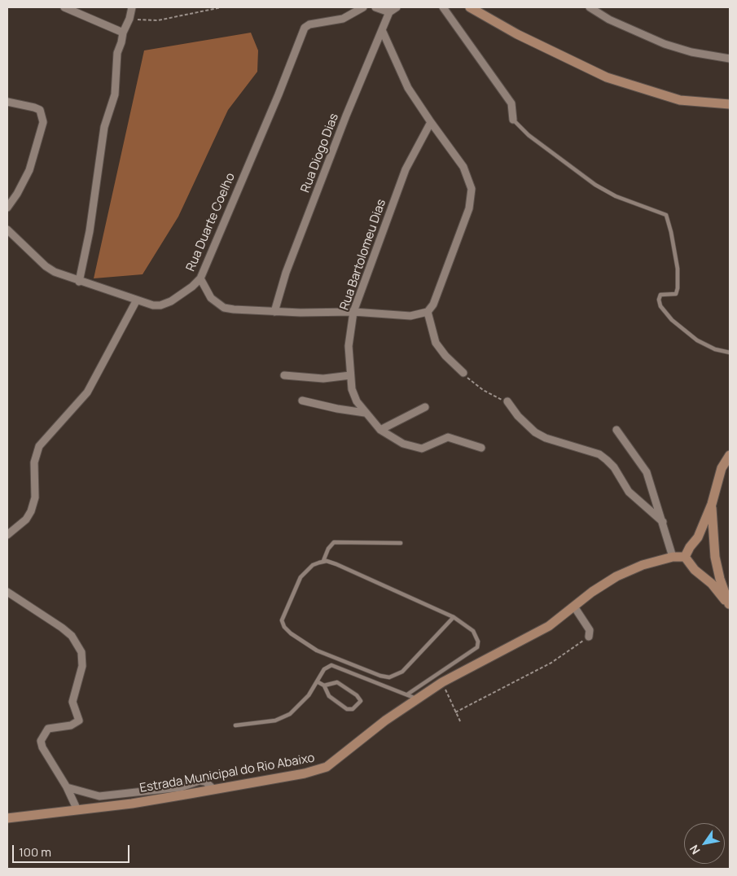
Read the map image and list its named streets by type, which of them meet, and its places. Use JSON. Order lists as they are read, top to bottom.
{
  "streets": {
    "street": [
      "Rua Diogo Dias",
      "Rua Duarte Coelho",
      "Rua Bartolomeu Dias",
      "Estrada Municipal do Rio Abaixo"
    ]
  },
  "scale_bar": "100 m",
  "north": "bottom left"
}
